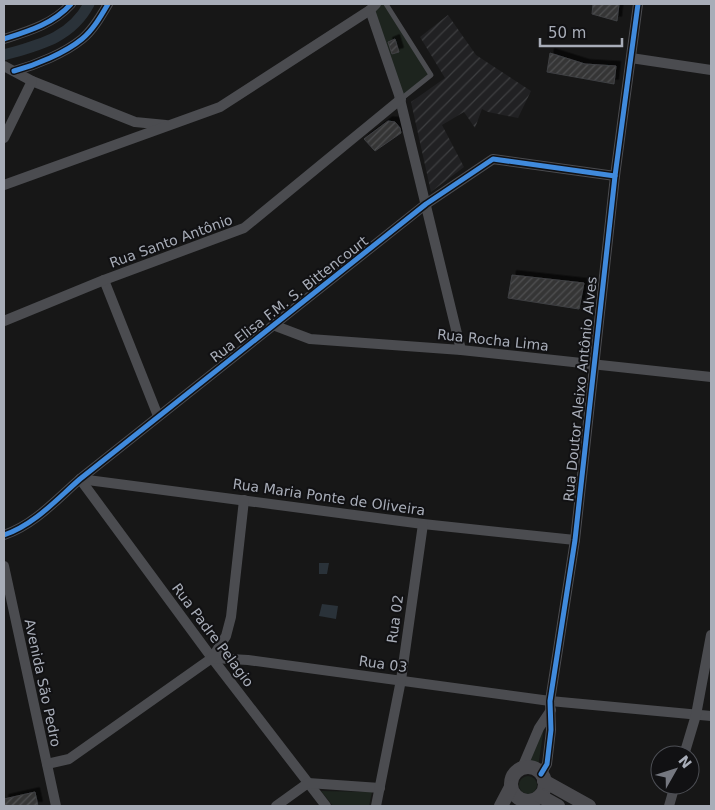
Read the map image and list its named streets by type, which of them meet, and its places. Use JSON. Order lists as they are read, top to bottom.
{
  "streets": {
    "street": [
      "Rua Santo Antônio",
      "Rua Elisa F.M. S. Bittencourt",
      "Rua Rocha Lima",
      "Rua Doutor Aleixo Antônio Alves",
      "Rua Maria Ponte de Oliveira",
      "Rua 02",
      "Rua Padre Pelagio",
      "Rua 03",
      "Avenida São Pedro"
    ]
  },
  "crossings": [
    ["Rua Elisa F.M. S. Bittencourt", "Rua Rocha Lima"],
    ["Rua Elisa F.M. S. Bittencourt", "Rua Doutor Aleixo Antônio Alves"],
    ["Rua Elisa F.M. S. Bittencourt", "Rua Maria Ponte de Oliveira"],
    ["Rua Elisa F.M. S. Bittencourt", "Rua Padre Pelagio"],
    ["Rua Rocha Lima", "Rua Doutor Aleixo Antônio Alves"],
    ["Rua Doutor Aleixo Antônio Alves", "Rua Maria Ponte de Oliveira"],
    ["Rua Doutor Aleixo Antônio Alves", "Rua 03"],
    ["Rua Maria Ponte de Oliveira", "Rua 02"],
    ["Rua Maria Ponte de Oliveira", "Rua Padre Pelagio"],
    ["Rua 02", "Rua 03"],
    ["Rua Padre Pelagio", "Rua 03"]
  ],
  "scale_bar": "50 m",
  "north": "top right"
}
